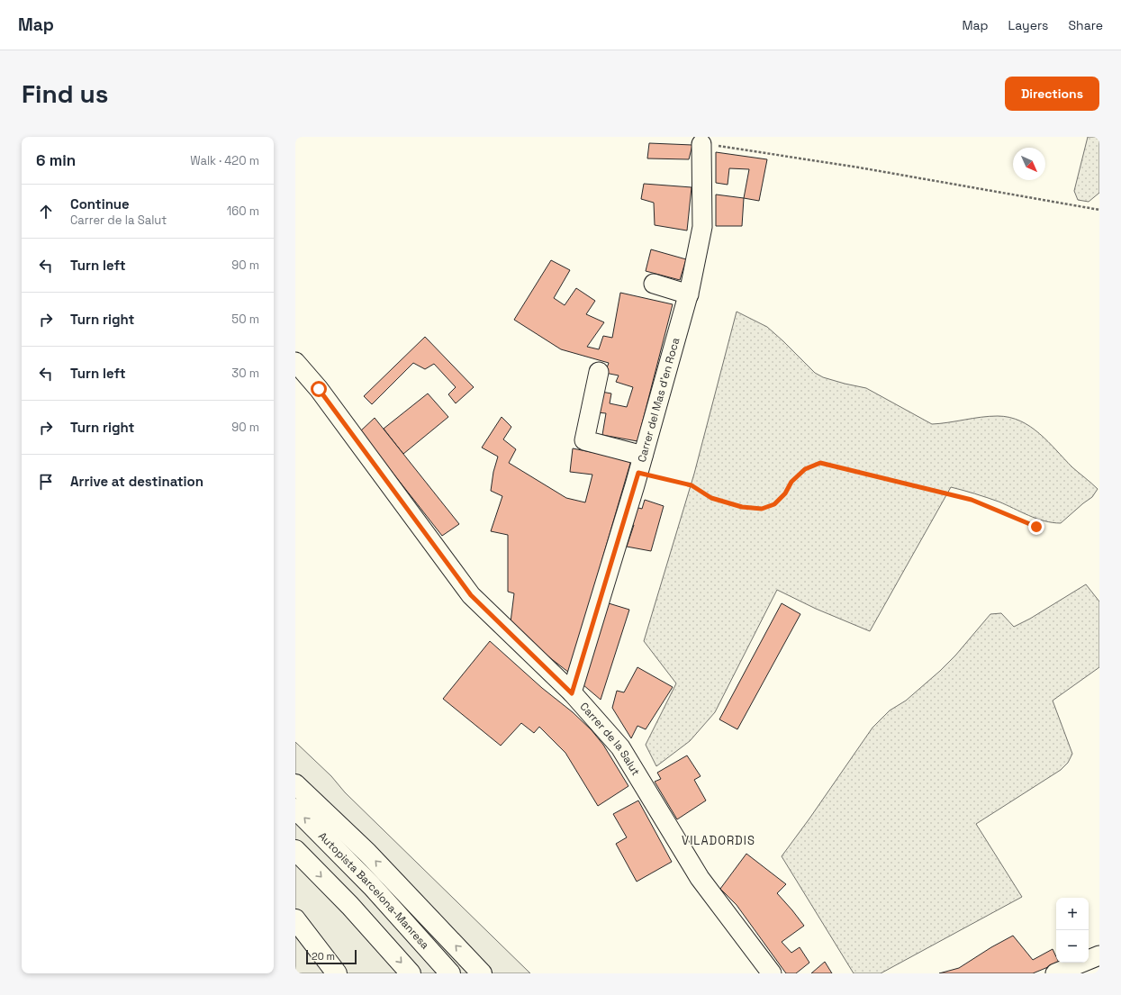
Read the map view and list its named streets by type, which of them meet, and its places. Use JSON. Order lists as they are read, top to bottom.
{
  "streets": {
    "highway": ["Autopista Barcelona-Manresa"],
    "street": ["Carrer del Mas d'en Roca", "Carrer de la Salut"]
  },
  "crossings": [
    ["Carrer del Mas d'en Roca", "Carrer de la Salut"]
  ],
  "districts": ["VILADORDIS"],
  "scale_bar": "20 m",
  "north": "bottom right",
  "page": {
    "header": "Map",
    "nav": ["Map", "Layers", "Share"],
    "buttons": "Directions",
    "title": "Find us",
    "heading": ["6 min", "Walk · 420 m"],
    "list": [
      ["Continue", "Carrer de la Salut", "160 m"],
      ["Turn left", "90 m"],
      ["Turn right", "50 m"],
      ["Turn left", "30 m"],
      ["Turn right", "90 m"],
      "Arrive at destination"
    ],
    "map_buttons": ["+", "−"],
    "scale": "20 m"
  }
}
